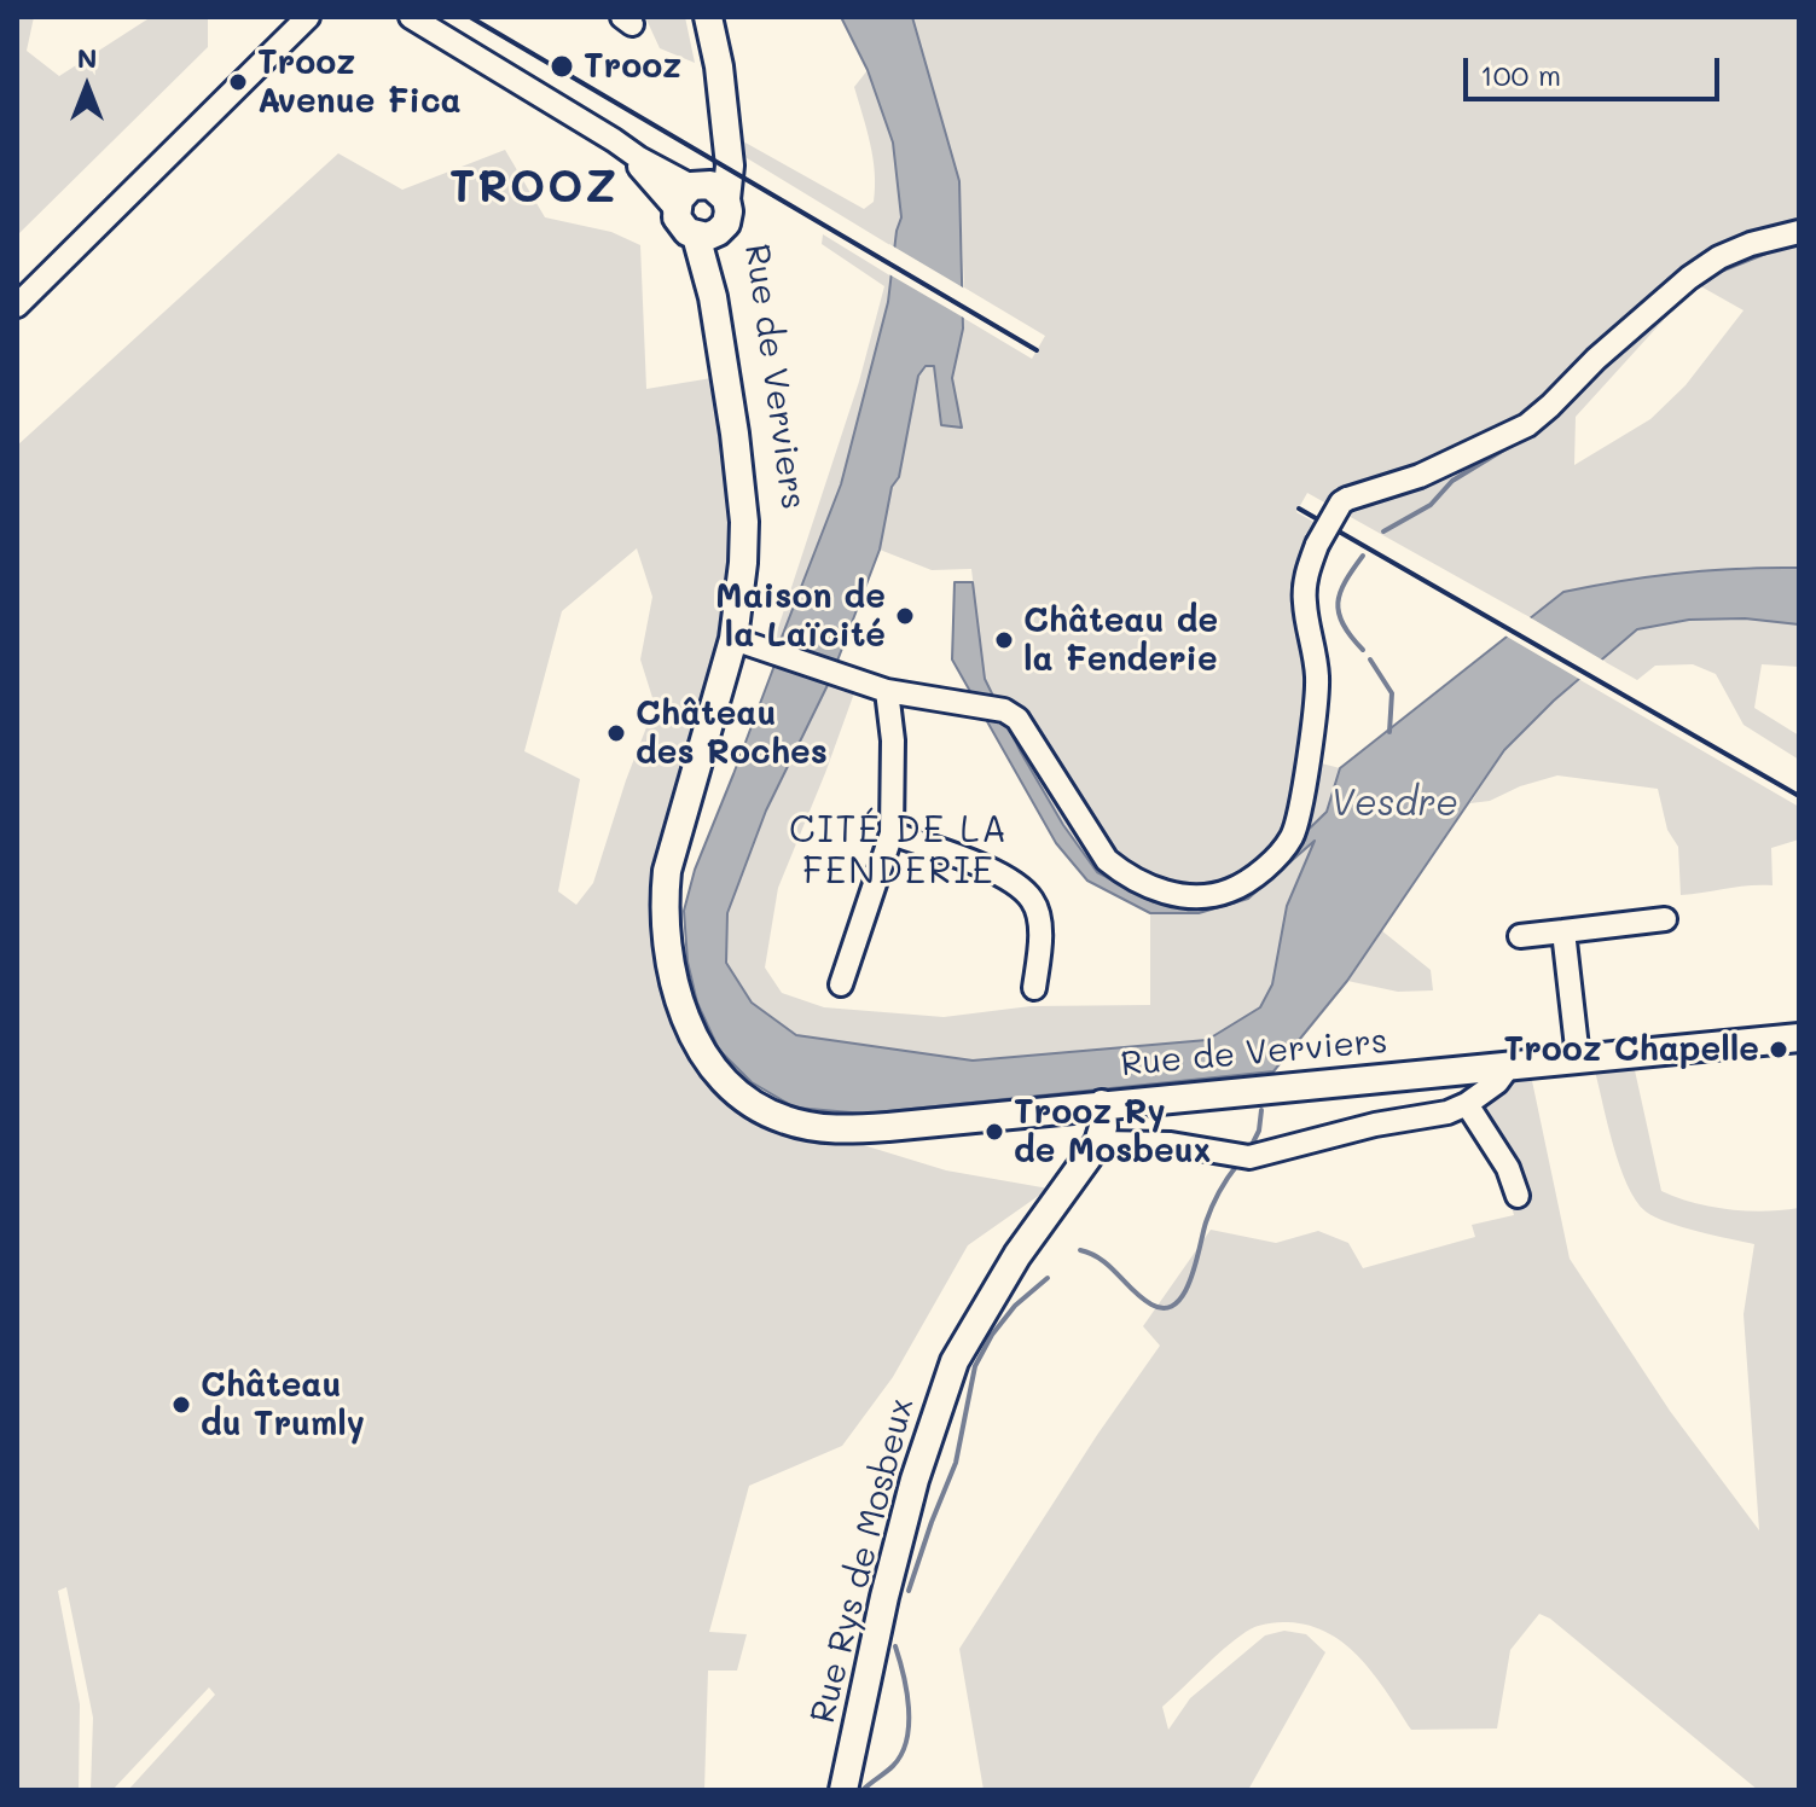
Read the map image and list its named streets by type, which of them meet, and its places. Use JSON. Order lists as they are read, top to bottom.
{
  "streets": {
    "main road": ["Rue de Verviers", "Rue Rys de Mosbeux"]
  },
  "districts": ["TROOZ", "CITÉ DE LA FENDERIE"],
  "water": ["Vesdre"],
  "places": [
    "Trooz",
    "Trooz Avenue Fica",
    "Maison de la Laïcité",
    "Château de la Fenderie",
    "Château des Roches",
    "Trooz Chapelle",
    "Trooz Ry de Mosbeux",
    "Château du Trumly"
  ],
  "scale_bar": "100 m",
  "north": "top"
}
